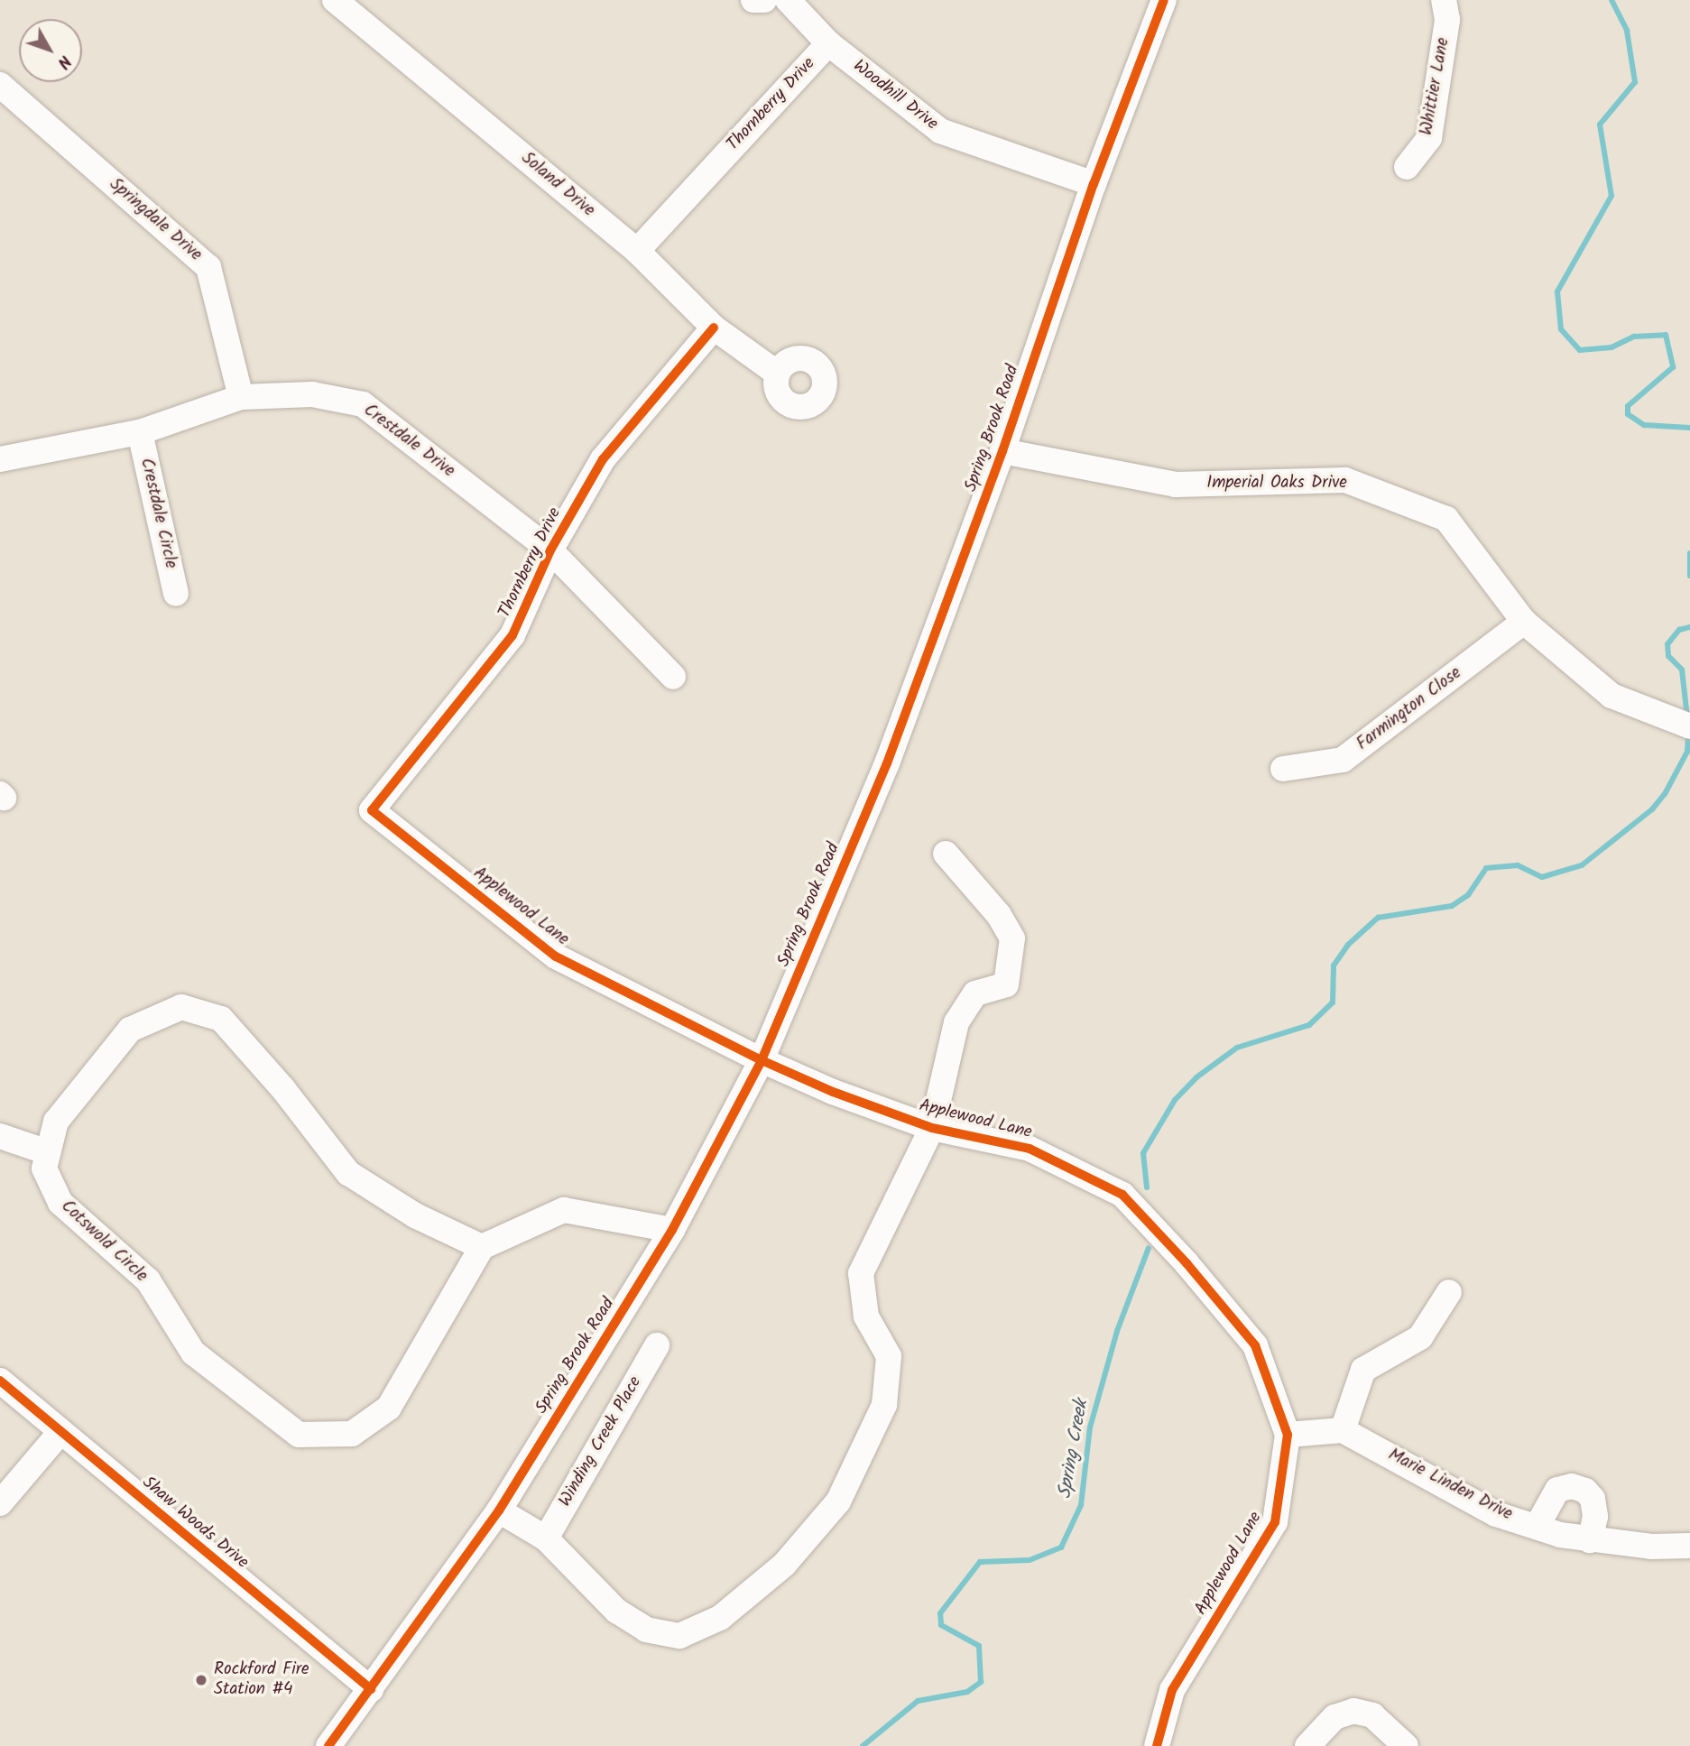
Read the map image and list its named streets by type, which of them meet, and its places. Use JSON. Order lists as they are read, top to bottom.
{
  "streets": {
    "street": [
      "Whittier Lane",
      "Woodhill Drive",
      "Thornberry Drive",
      "Soland Drive",
      "Springdale Drive",
      "Spring Brook Road",
      "Crestdale Drive",
      "Imperial Oaks Drive",
      "Crestdale Circle",
      "Farmington Close",
      "Applewood Lane",
      "Cotswold Circle",
      "Winding Creek Place",
      "Marie Linden Drive",
      "Shaw Woods Drive"
    ]
  },
  "crossings": [
    ["Woodhill Drive", "Thornberry Drive"],
    ["Woodhill Drive", "Spring Brook Road"],
    ["Thornberry Drive", "Soland Drive"],
    ["Thornberry Drive", "Crestdale Drive"],
    ["Thornberry Drive", "Applewood Lane"],
    ["Springdale Drive", "Crestdale Drive"],
    ["Spring Brook Road", "Imperial Oaks Drive"],
    ["Spring Brook Road", "Applewood Lane"],
    ["Spring Brook Road", "Shaw Woods Drive"],
    ["Crestdale Drive", "Crestdale Circle"],
    ["Imperial Oaks Drive", "Farmington Close"]
  ],
  "water": ["Spring Creek"],
  "places": ["Rockford Fire Station #4"],
  "north": "bottom right"
}
